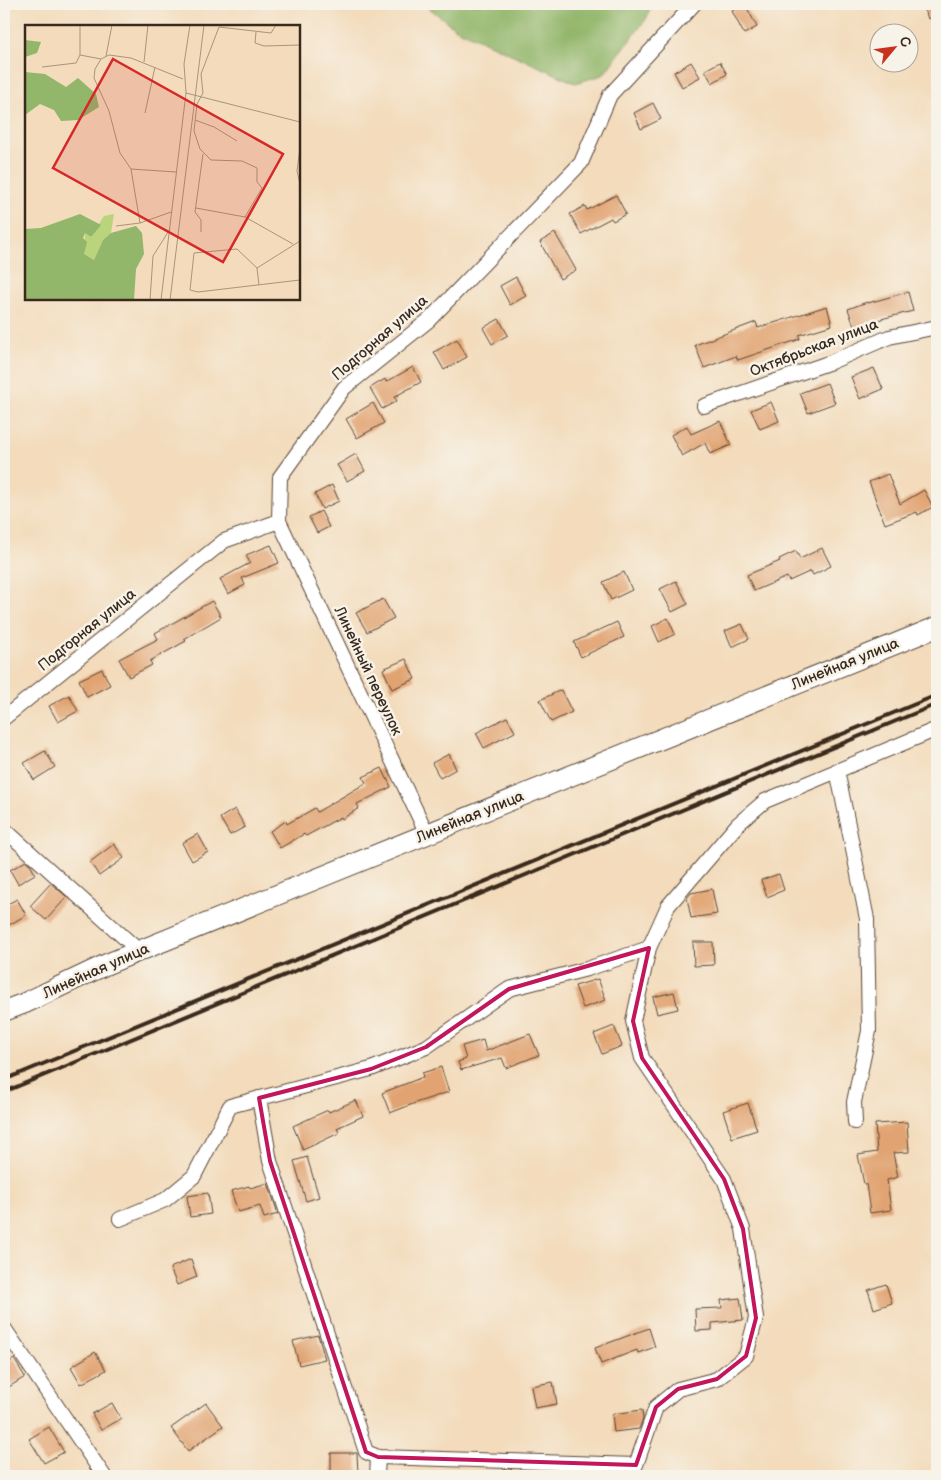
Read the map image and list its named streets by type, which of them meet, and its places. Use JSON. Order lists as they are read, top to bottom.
{
  "streets": {
    "street": [
      "Подгорная улица",
      "Октябрьская улица",
      "Линейная улица",
      "Линейный переулок"
    ]
  },
  "crossings": [
    ["Подгорная улица", "Линейный переулок"],
    ["Линейная улица", "Линейный переулок"]
  ],
  "north": "top right"
}
